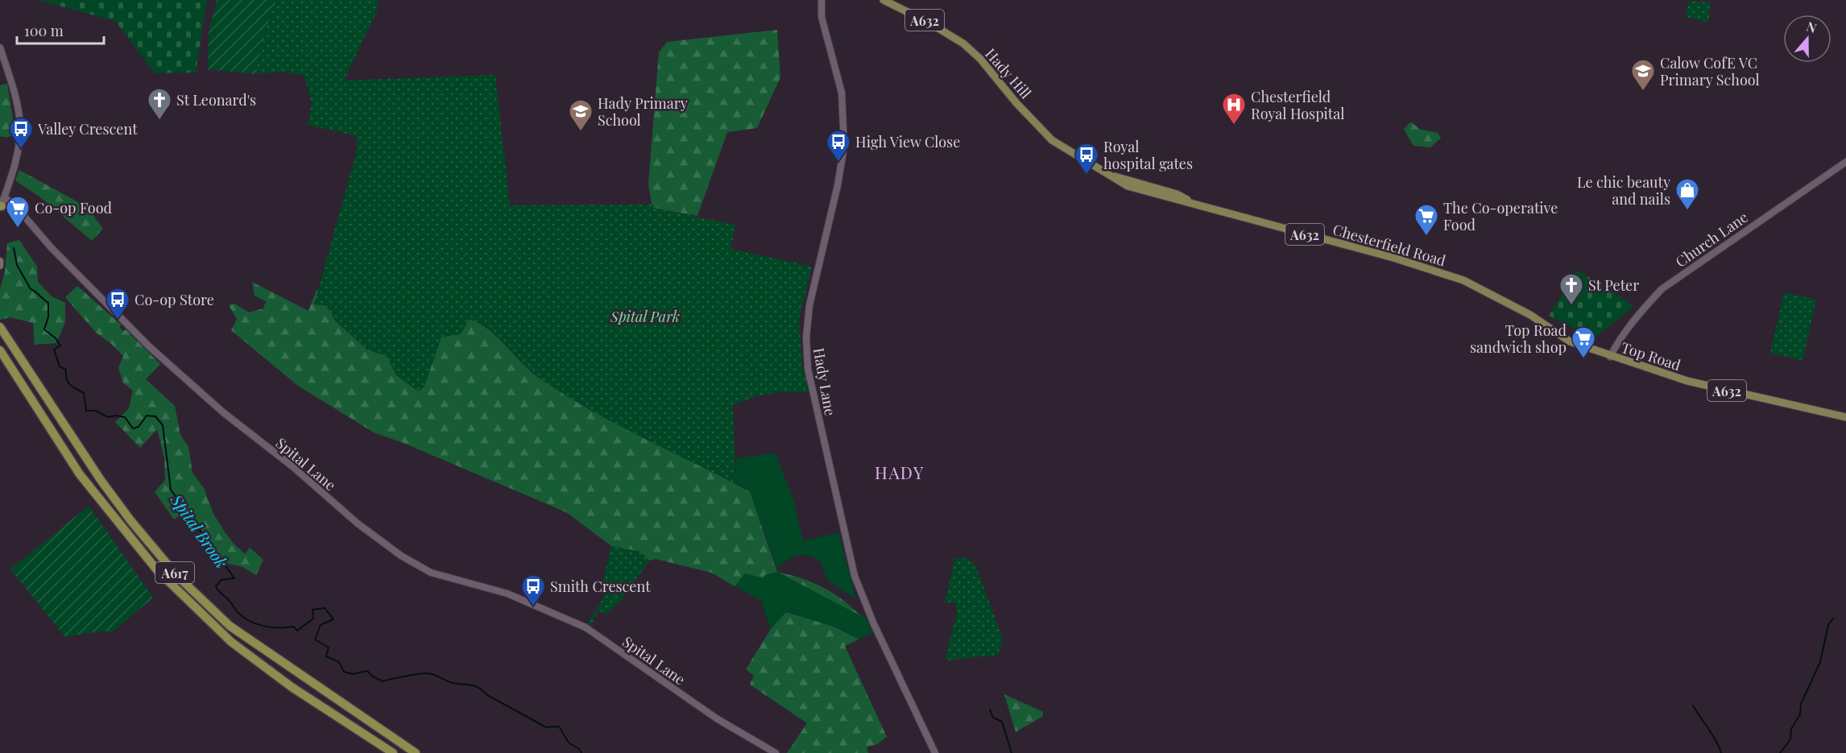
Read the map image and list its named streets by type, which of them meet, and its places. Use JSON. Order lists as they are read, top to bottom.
{
  "streets": {
    "highway": ["A617"],
    "main road": [
      "A632",
      "Hady Hill",
      "Chesterfield Road",
      "Top Road"
    ],
    "street": ["Church Lane", "Hady Lane", "Spital Lane"]
  },
  "crossings": [
    ["Hady Hill", "Chesterfield Road"],
    ["Church Lane", "Top Road"],
    ["Chesterfield Road", "Top Road"]
  ],
  "districts": ["HADY"],
  "water": ["Spital Brook"],
  "parks": ["Spital Park"],
  "places": {
    "school or university": ["Calow CofE VC Primary School", "Hady Primary School"],
    "church": ["St Leonard's", "St Peter"],
    "hospital": ["Chesterfield Royal Hospital"],
    "bus stop": [
      "Valley Crescent",
      "High View Close",
      "Royal hospital gates",
      "Co-op Store",
      "Smith Crescent"
    ],
    "shop": ["Le chic beauty and nails"],
    "supermarket": ["Co-op Food", "The Co-operative Food", "Top Road sandwich shop"]
  },
  "scale_bar": "100 m",
  "north": "top"
}
